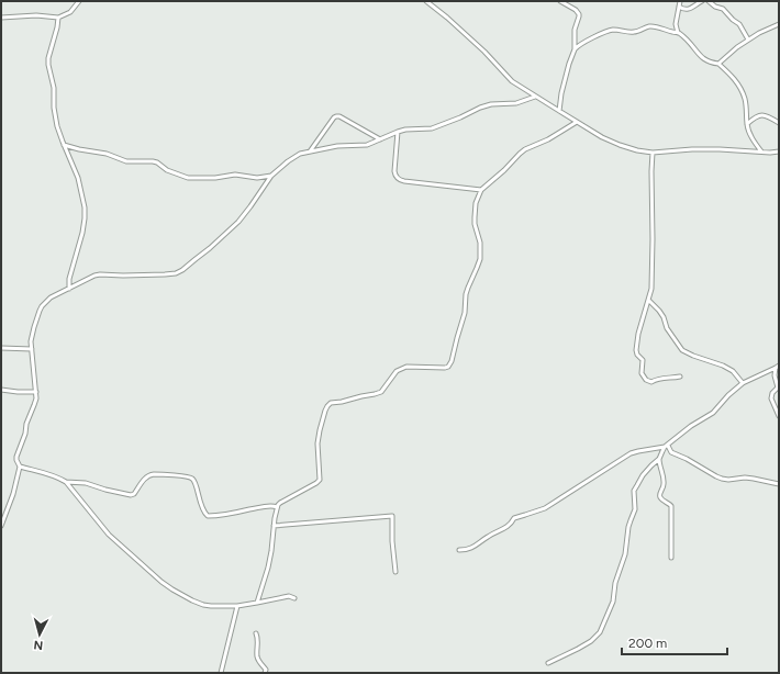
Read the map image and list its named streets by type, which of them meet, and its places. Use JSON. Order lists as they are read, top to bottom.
{
  "scale_bar": "200 m",
  "north": "bottom"
}
